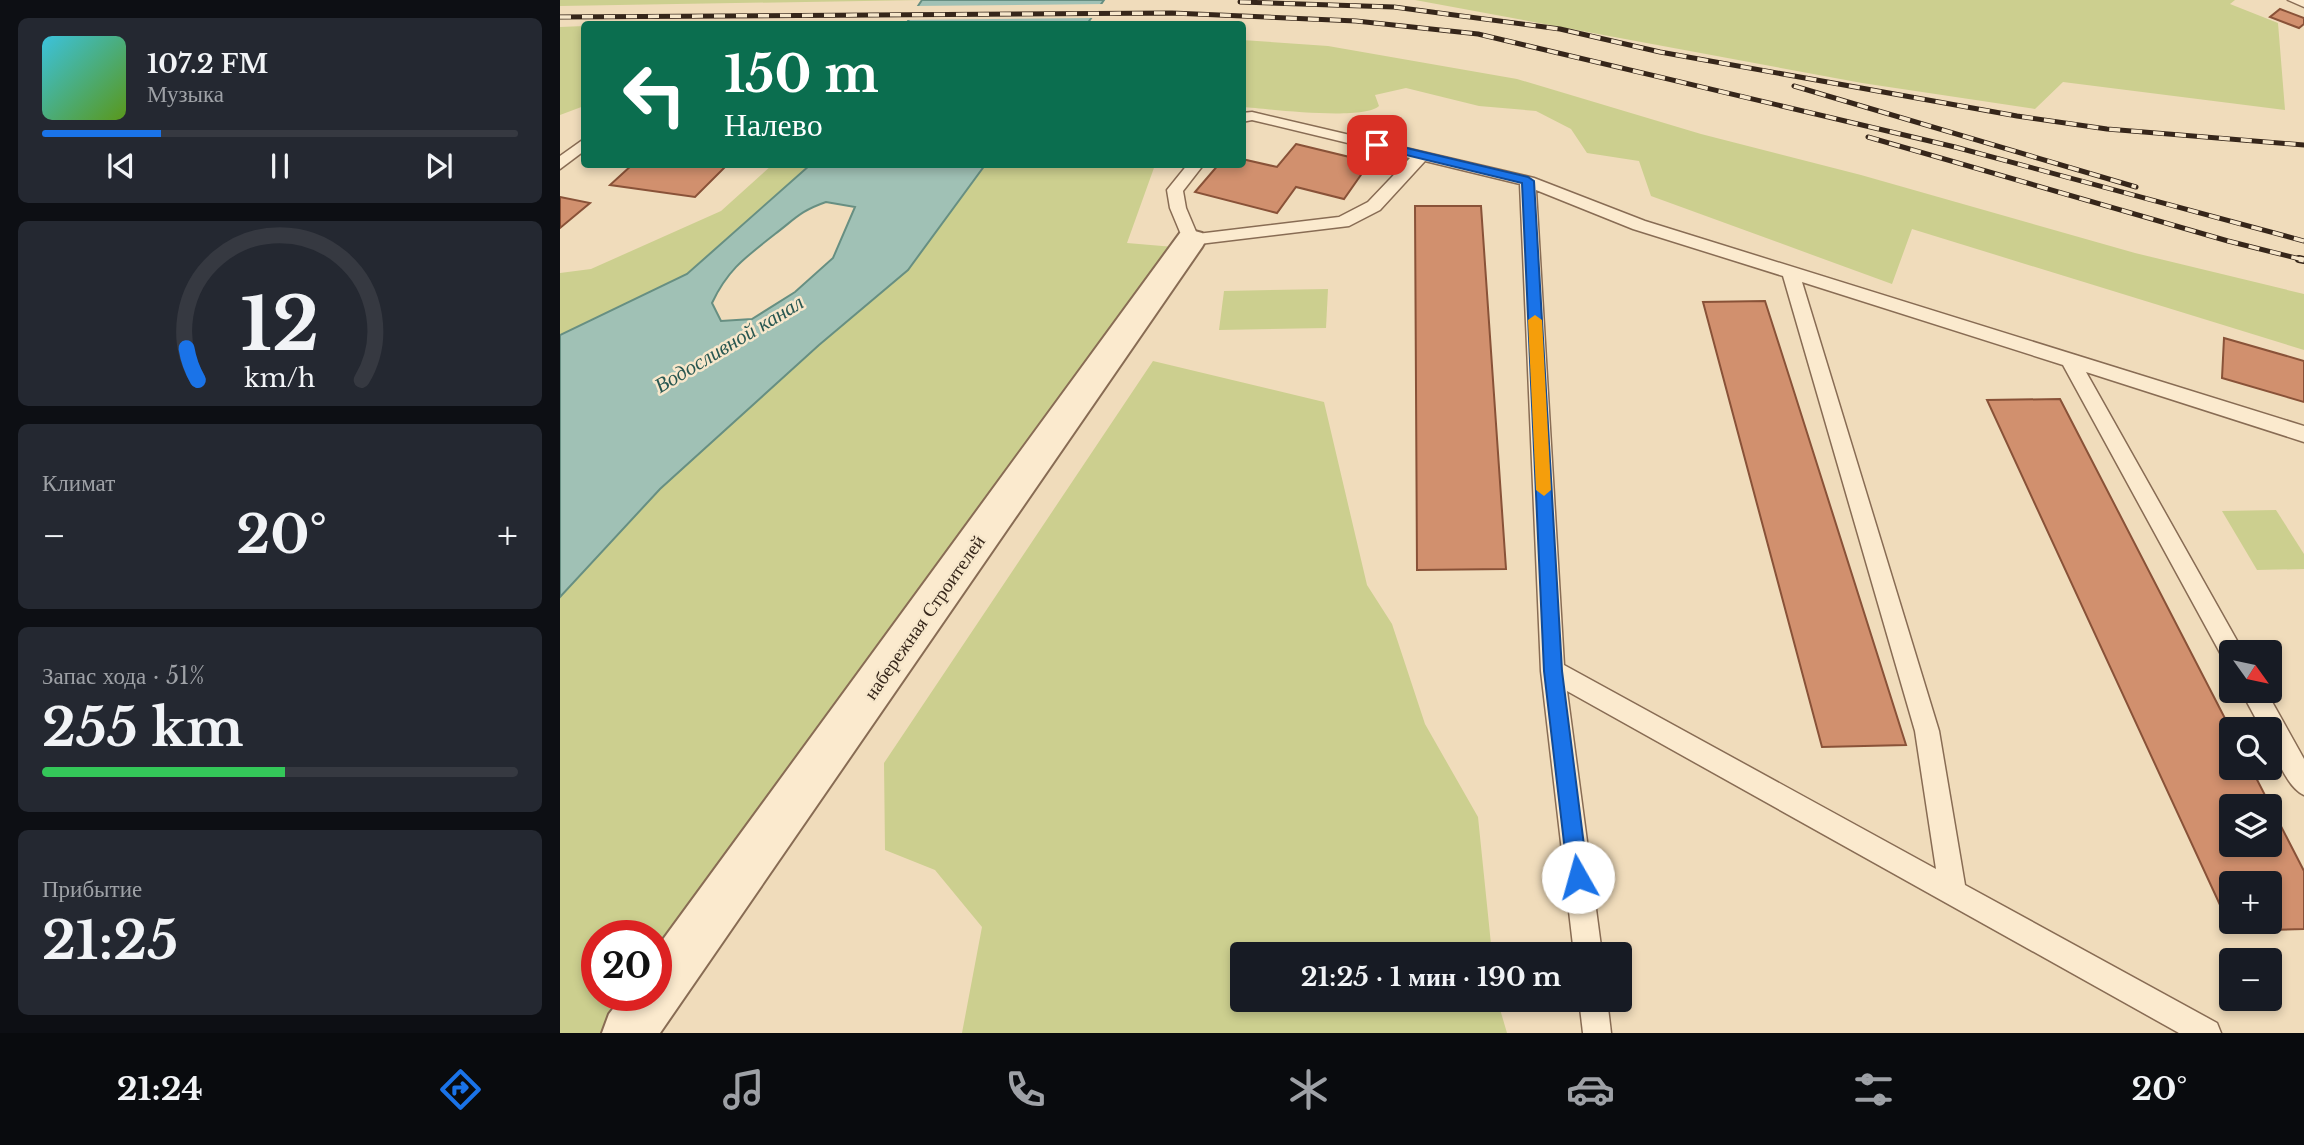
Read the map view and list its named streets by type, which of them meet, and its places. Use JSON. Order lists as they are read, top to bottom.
{
  "streets": {
    "street": ["набережная Строителей"]
  },
  "water": ["Водосливной канал"],
  "north": "bottom right",
  "page": {
    "turn": ["150 m", "Налево"],
    "song": ["107.2 FM", "Музыка"],
    "tile": [
      "Климат",
      ["Запас хода · 51%", "255 km"],
      ["Прибытие", "21:25"]
    ],
    "heat": ["−", "20°", "+"],
    "map_buttons": ["+", "−"],
    "limit": "20",
    "trip": "21:25 · 1 мин · 190 m",
    "tabs": ["21:24", "20°"],
    "gauge": ["12", "km/h"]
  }
}
